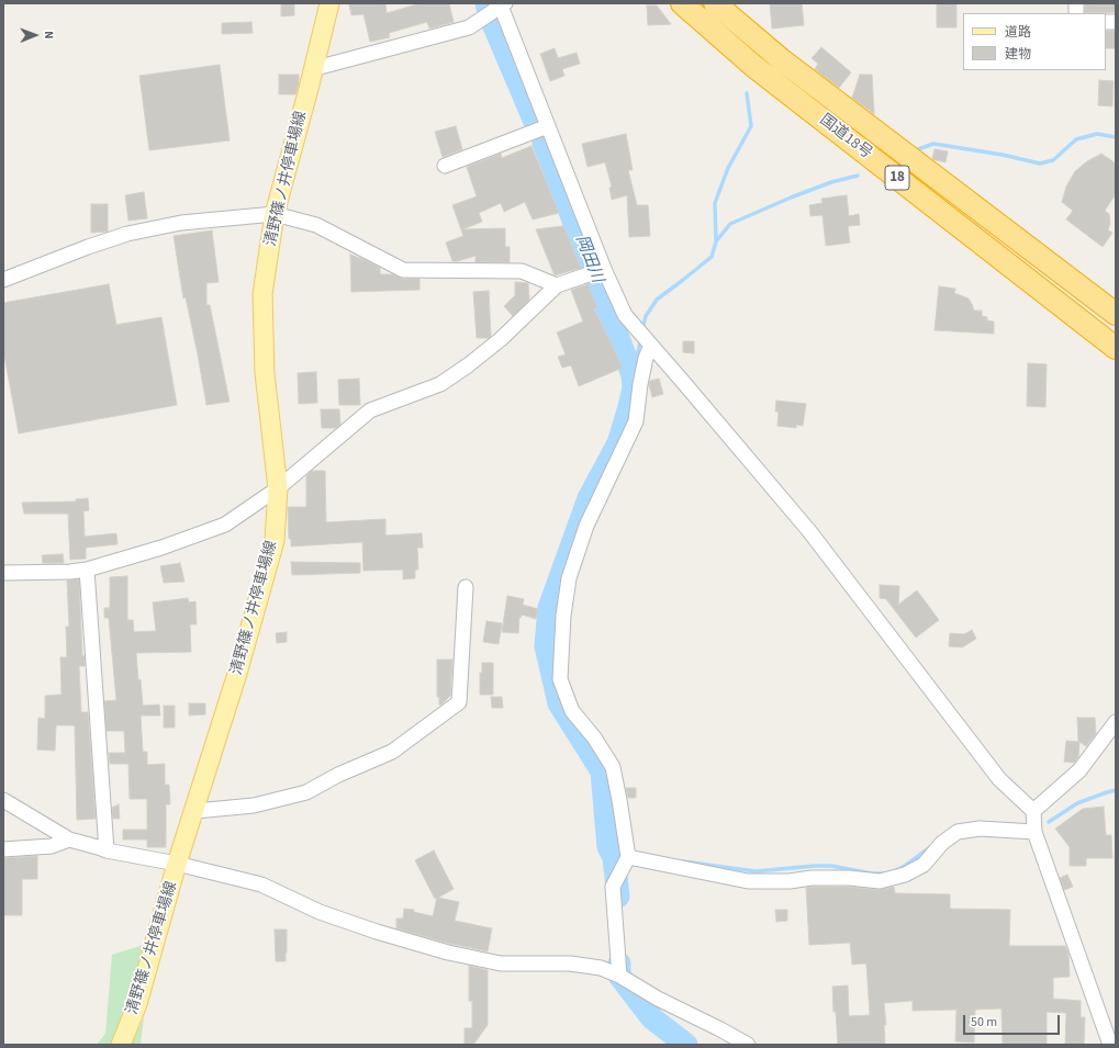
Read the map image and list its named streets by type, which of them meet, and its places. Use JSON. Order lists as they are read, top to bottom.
{
  "streets": {
    "highway": ["国道18号", "18"],
    "main road": ["清野篠ノ井停車場線"]
  },
  "water": ["岡田川"],
  "legend": ["道路", "建物"],
  "scale_bar": "50 m",
  "north": "right"
}
